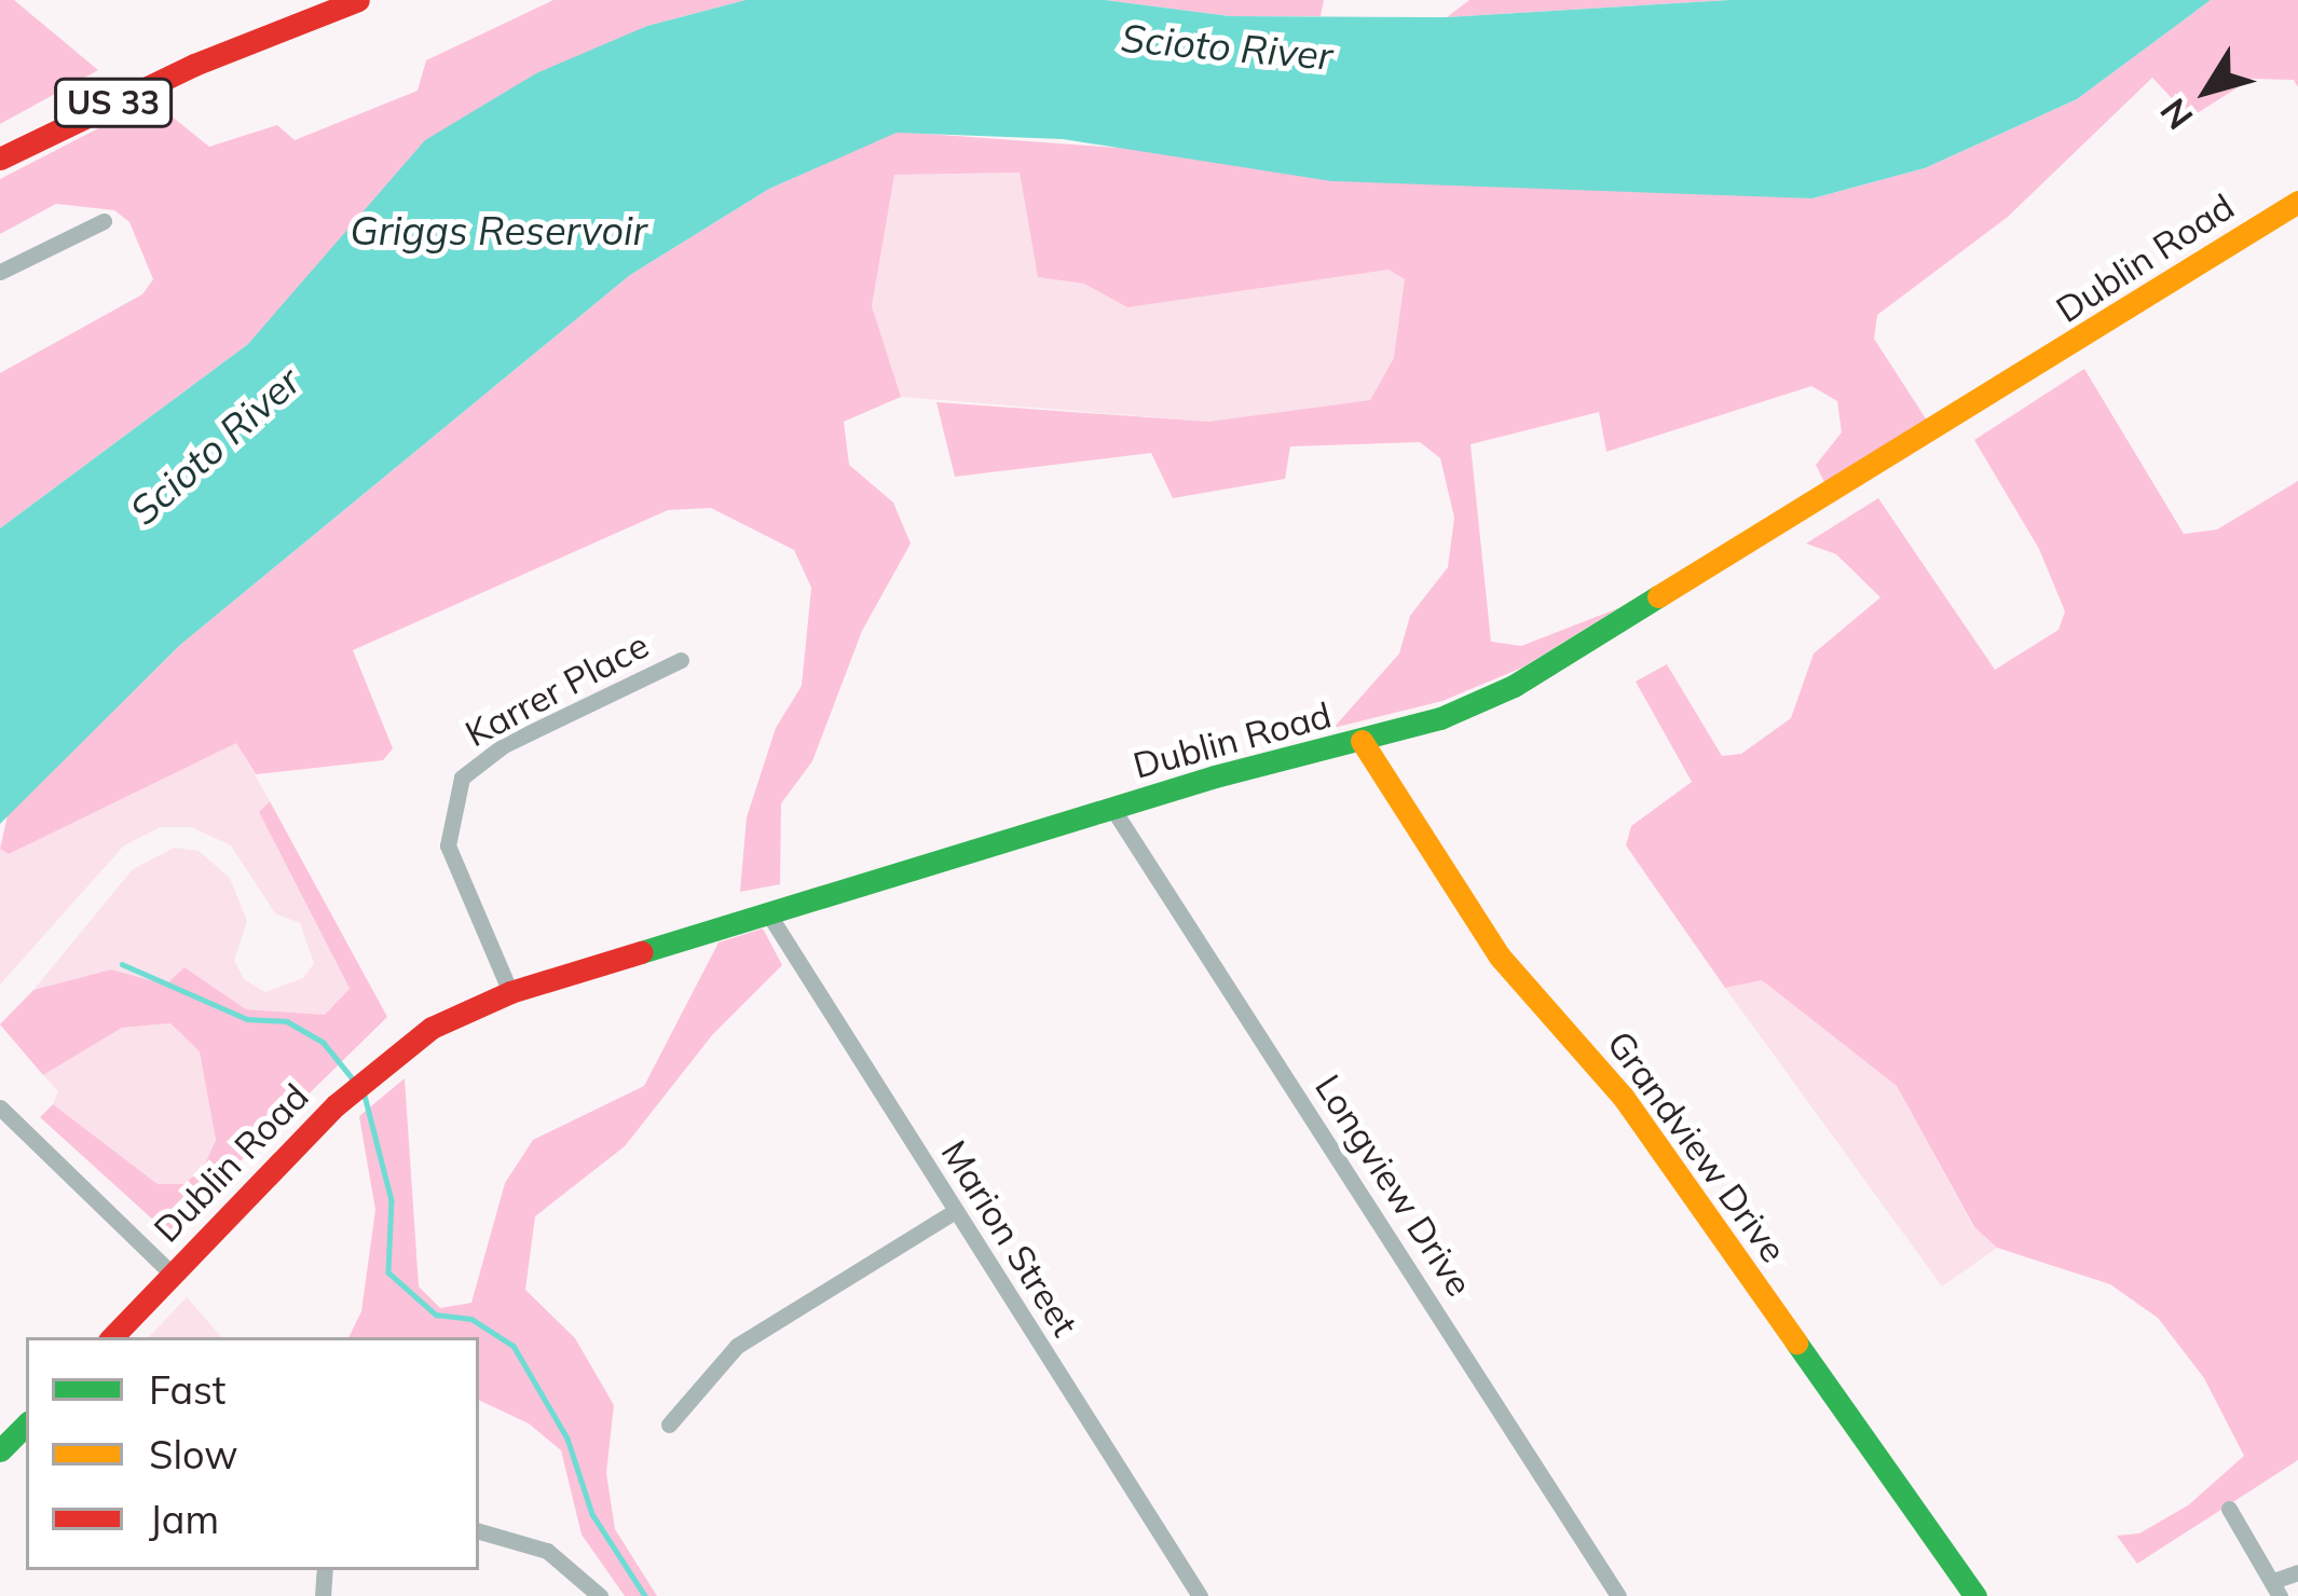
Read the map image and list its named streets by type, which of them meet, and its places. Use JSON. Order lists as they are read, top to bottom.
{
  "streets": {
    "main road": ["US 33", "Dublin Road", "Grandview Drive"],
    "street": ["Karrer Place", "Longview Drive", "Marion Street"]
  },
  "crossings": [
    ["Dublin Road", "Karrer Place"],
    ["Dublin Road", "Grandview Drive"],
    ["Dublin Road", "Longview Drive"],
    ["Dublin Road", "Marion Street"]
  ],
  "water": ["Scioto River", "Griggs Reservoir"],
  "legend": ["Fast", "Slow", "Jam"],
  "north": "bottom left"
}
